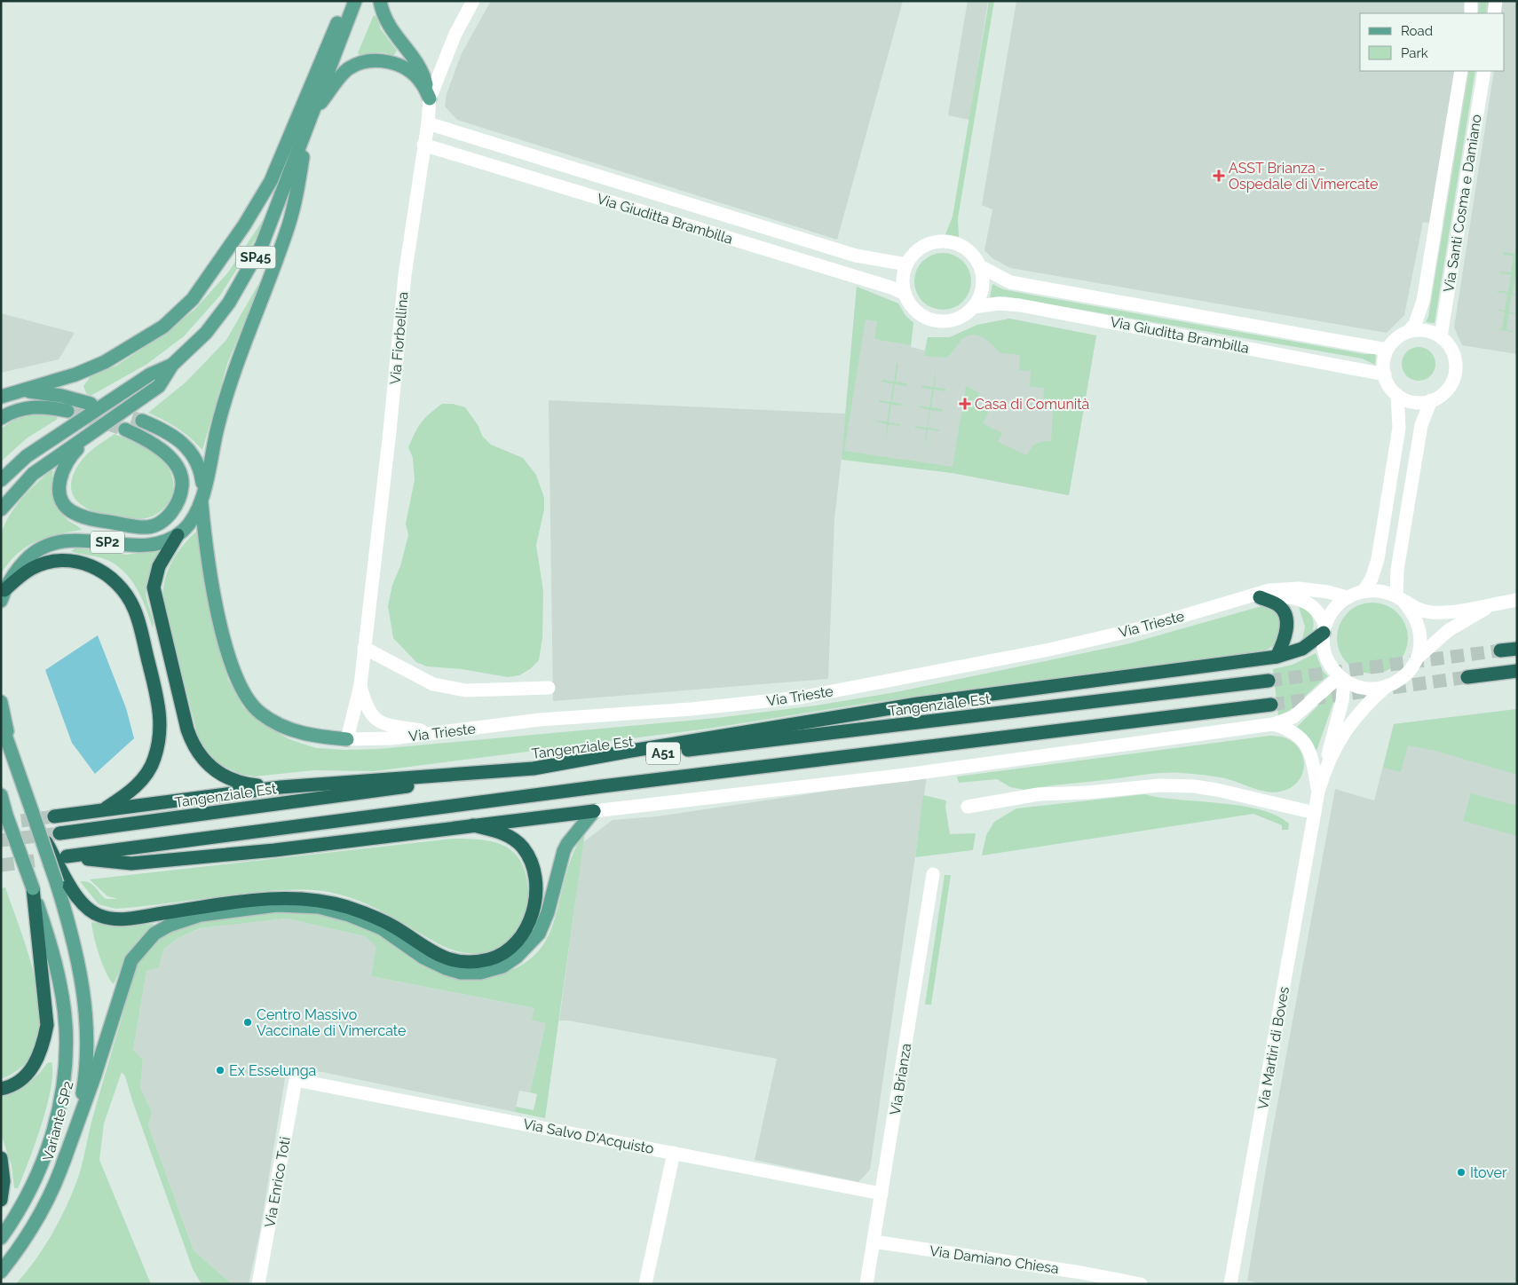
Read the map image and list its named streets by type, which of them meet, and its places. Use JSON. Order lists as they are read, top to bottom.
{
  "streets": {
    "highway": ["Tangenziale Est", "A51"],
    "main road": ["SP45", "SP2", "Variante SP2"],
    "street": [
      "Via Santi Cosma e Damiano",
      "Via Giuditta Brambilla",
      "Via Fiorbellina",
      "Via Trieste",
      "Via Martiri di Boves",
      "Via Brianza",
      "Via Salvo D'Acquisto",
      "Via Enrico Toti",
      "Via Damiano Chiesa"
    ]
  },
  "crossings": [
    ["Via Santi Cosma e Damiano", "Via Giuditta Brambilla"],
    ["Via Giuditta Brambilla", "Via Fiorbellina"],
    ["Via Fiorbellina", "Via Trieste"],
    ["Via Trieste", "Via Martiri di Boves"],
    ["Via Brianza", "Via Salvo D'Acquisto"],
    ["Via Brianza", "Via Damiano Chiesa"],
    ["Via Salvo D'Acquisto", "Via Enrico Toti"]
  ],
  "places": {
    "health": ["ASST Brianza - Ospedale di Vimercate", "Casa di Comunità"],
    "other": ["Centro Massivo Vaccinale di Vimercate", "Ex Esselunga", "Itover"]
  },
  "legend": ["Road", "Park"]
}
